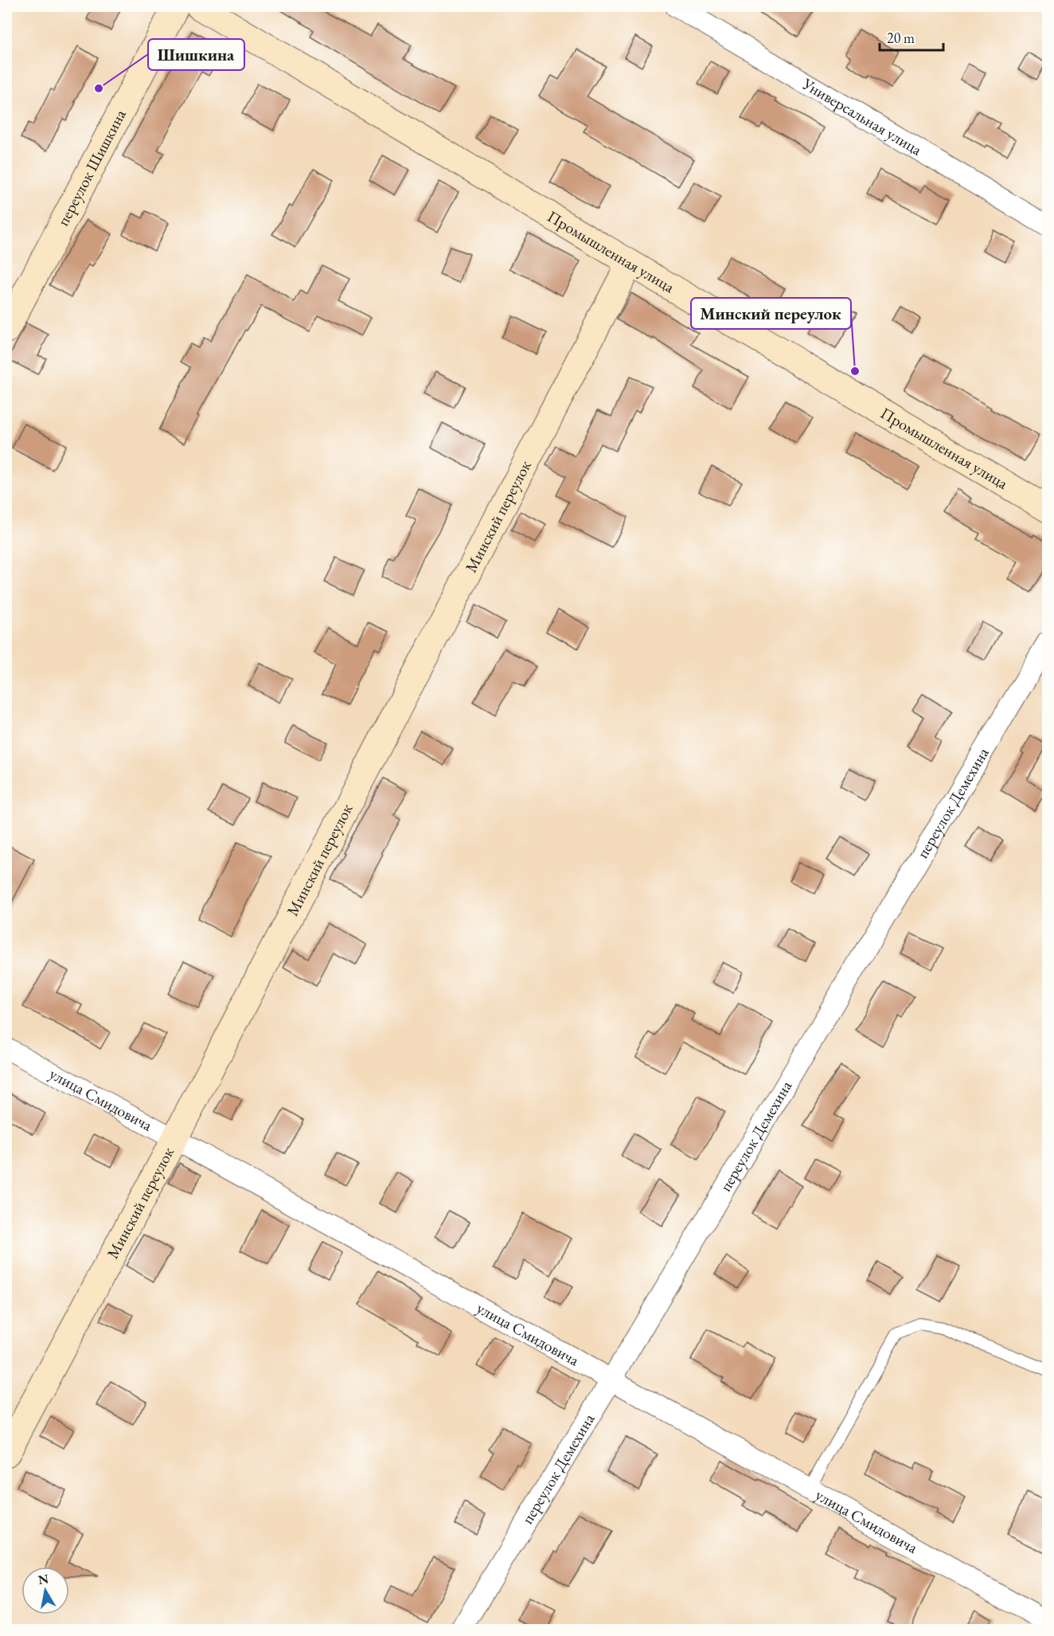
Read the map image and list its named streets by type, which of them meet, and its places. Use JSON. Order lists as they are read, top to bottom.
{
  "streets": {
    "main road": ["переулок Шишкина", "Промышленная улица", "Минский переулок"],
    "street": ["Универсальная улица", "переулок Демехина", "улица Смидовича"]
  },
  "crossings": [
    ["Промышленная улица", "Минский переулок"],
    ["Минский переулок", "улица Смидовича"],
    ["переулок Демехина", "улица Смидовича"]
  ],
  "places": ["Шишкина", "Минский переулок"],
  "scale_bar": "20 m",
  "north": "top"
}
